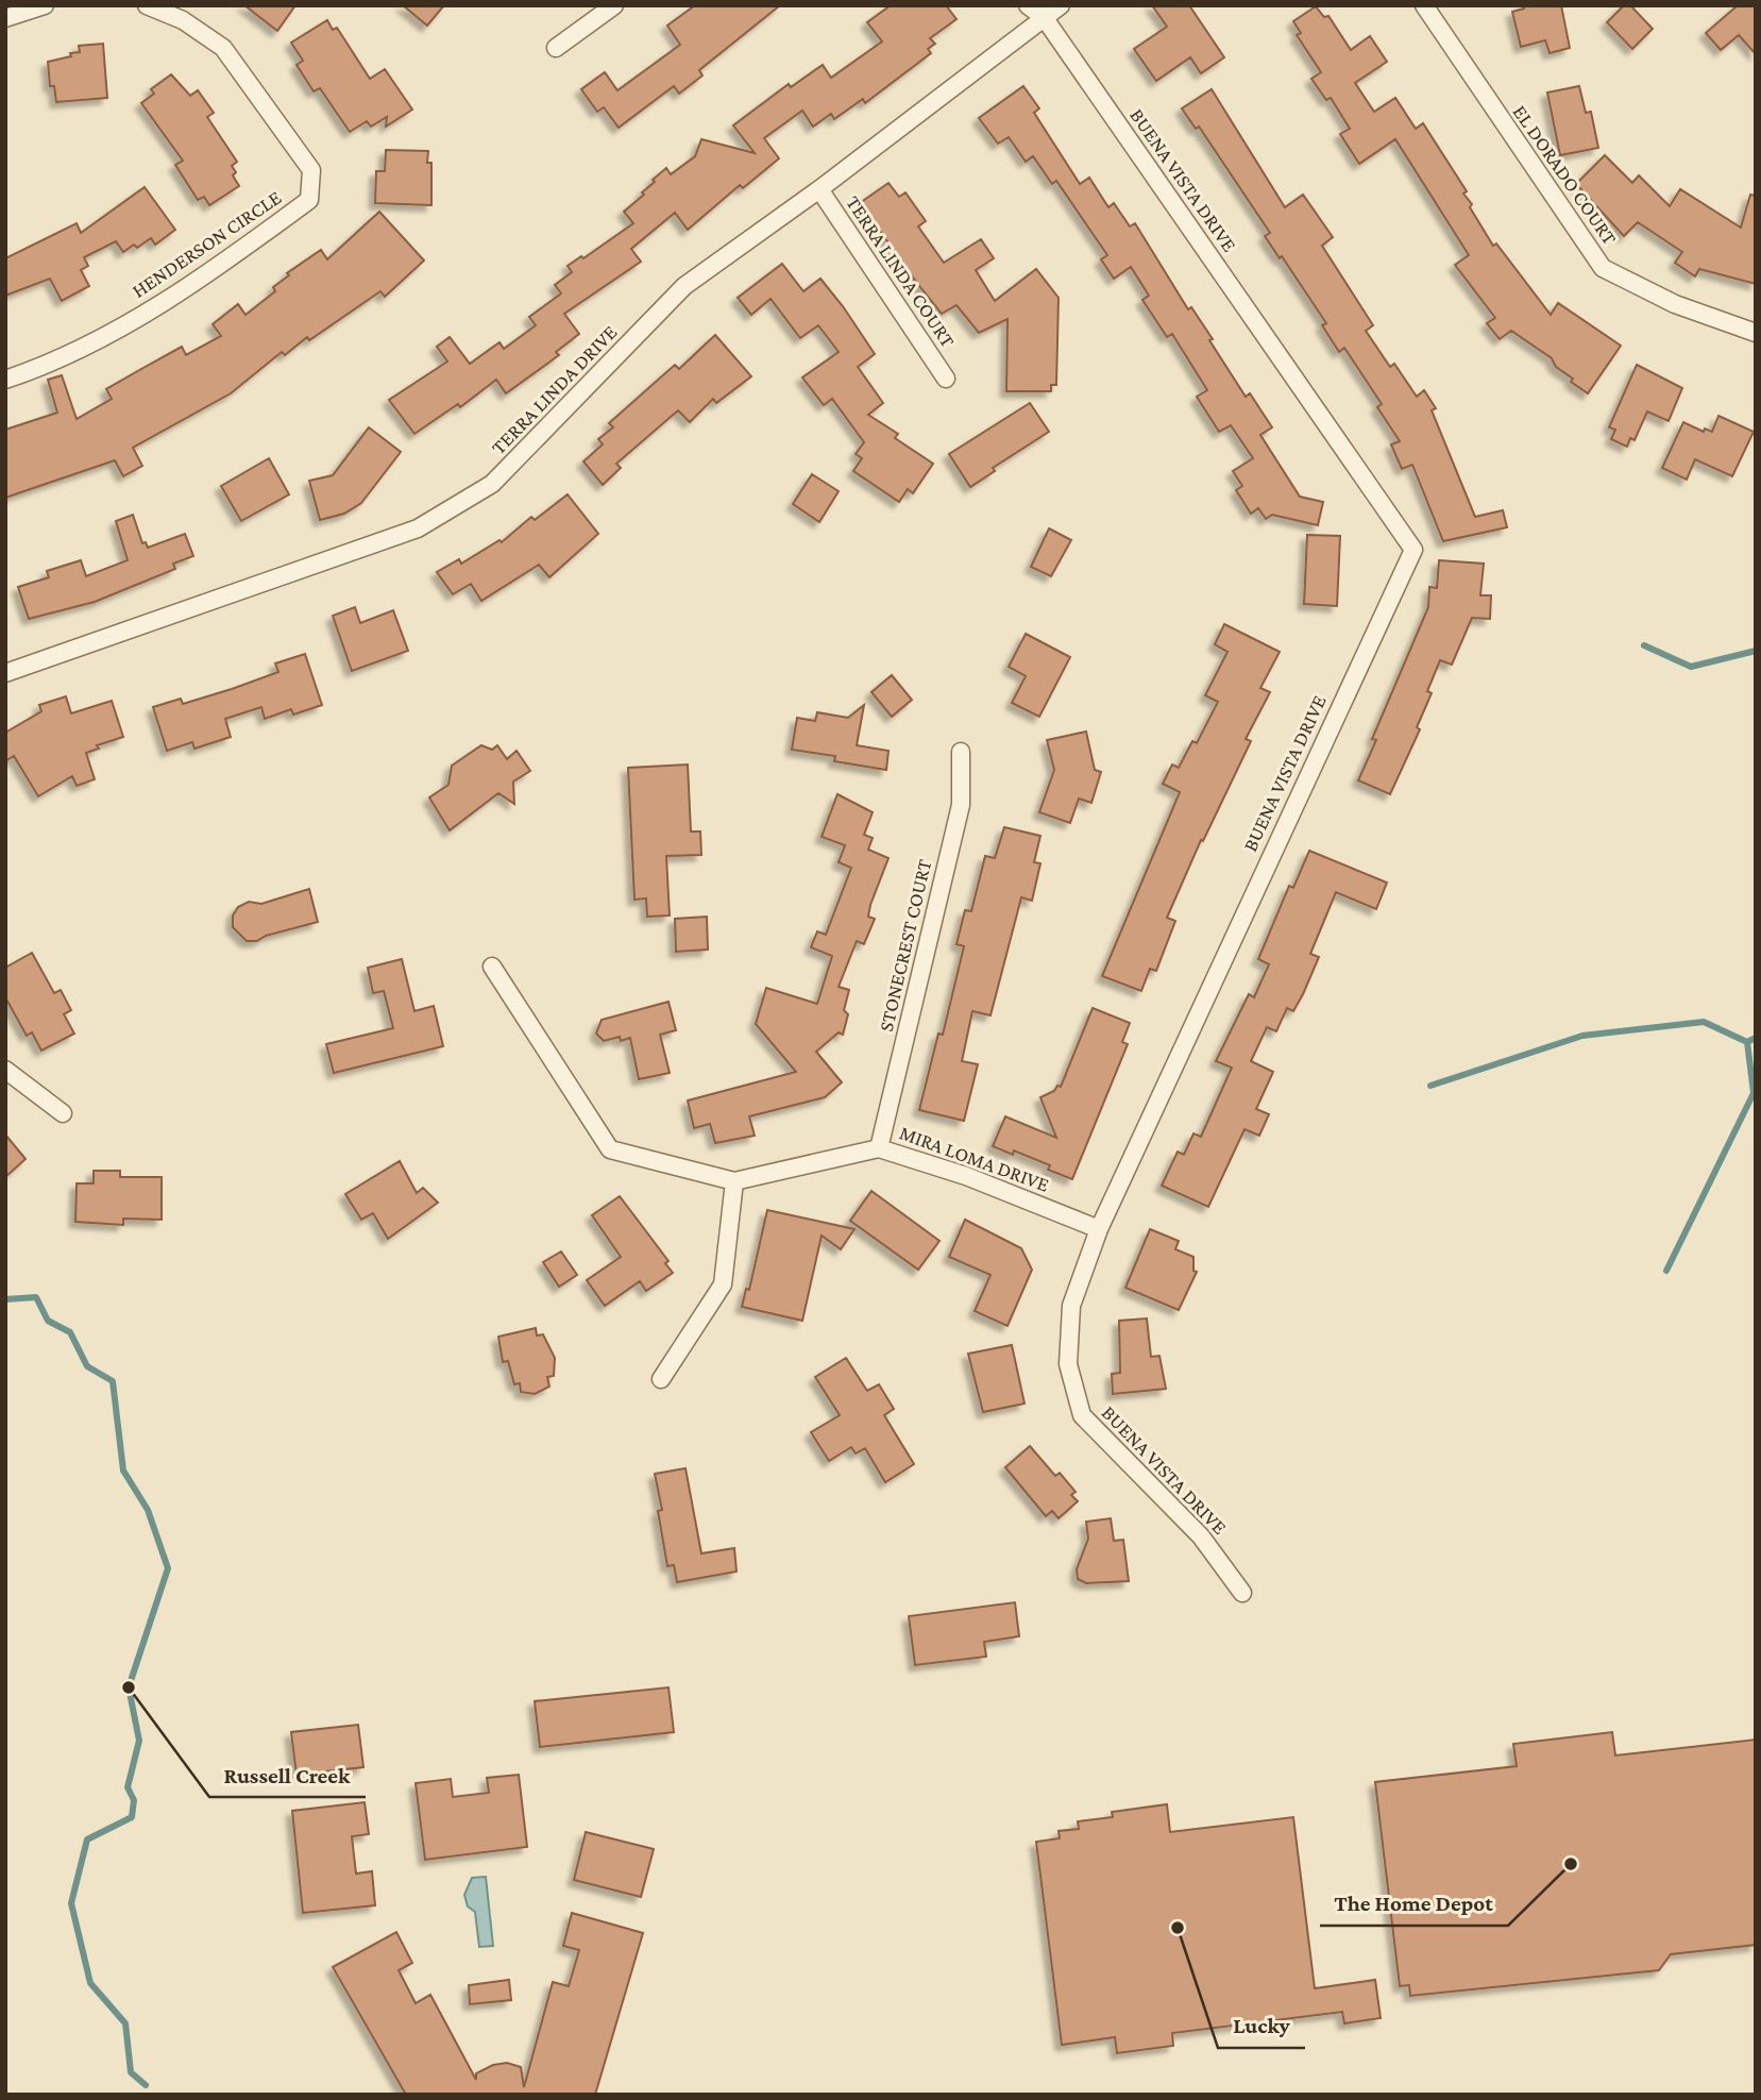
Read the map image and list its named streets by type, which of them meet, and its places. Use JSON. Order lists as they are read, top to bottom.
{
  "streets": {
    "street": [
      "EL DORADO COURT",
      "BUENA VISTA DRIVE",
      "HENDERSON CIRCLE",
      "TERRA LINDA COURT",
      "TERRA LINDA DRIVE",
      "STONECREST COURT",
      "MIRA LOMA DRIVE"
    ]
  },
  "crossings": [
    ["BUENA VISTA DRIVE", "TERRA LINDA DRIVE"],
    ["BUENA VISTA DRIVE", "MIRA LOMA DRIVE"],
    ["TERRA LINDA COURT", "TERRA LINDA DRIVE"],
    ["STONECREST COURT", "MIRA LOMA DRIVE"]
  ],
  "places": ["Russell Creek", "The Home Depot", "Lucky"]
}
